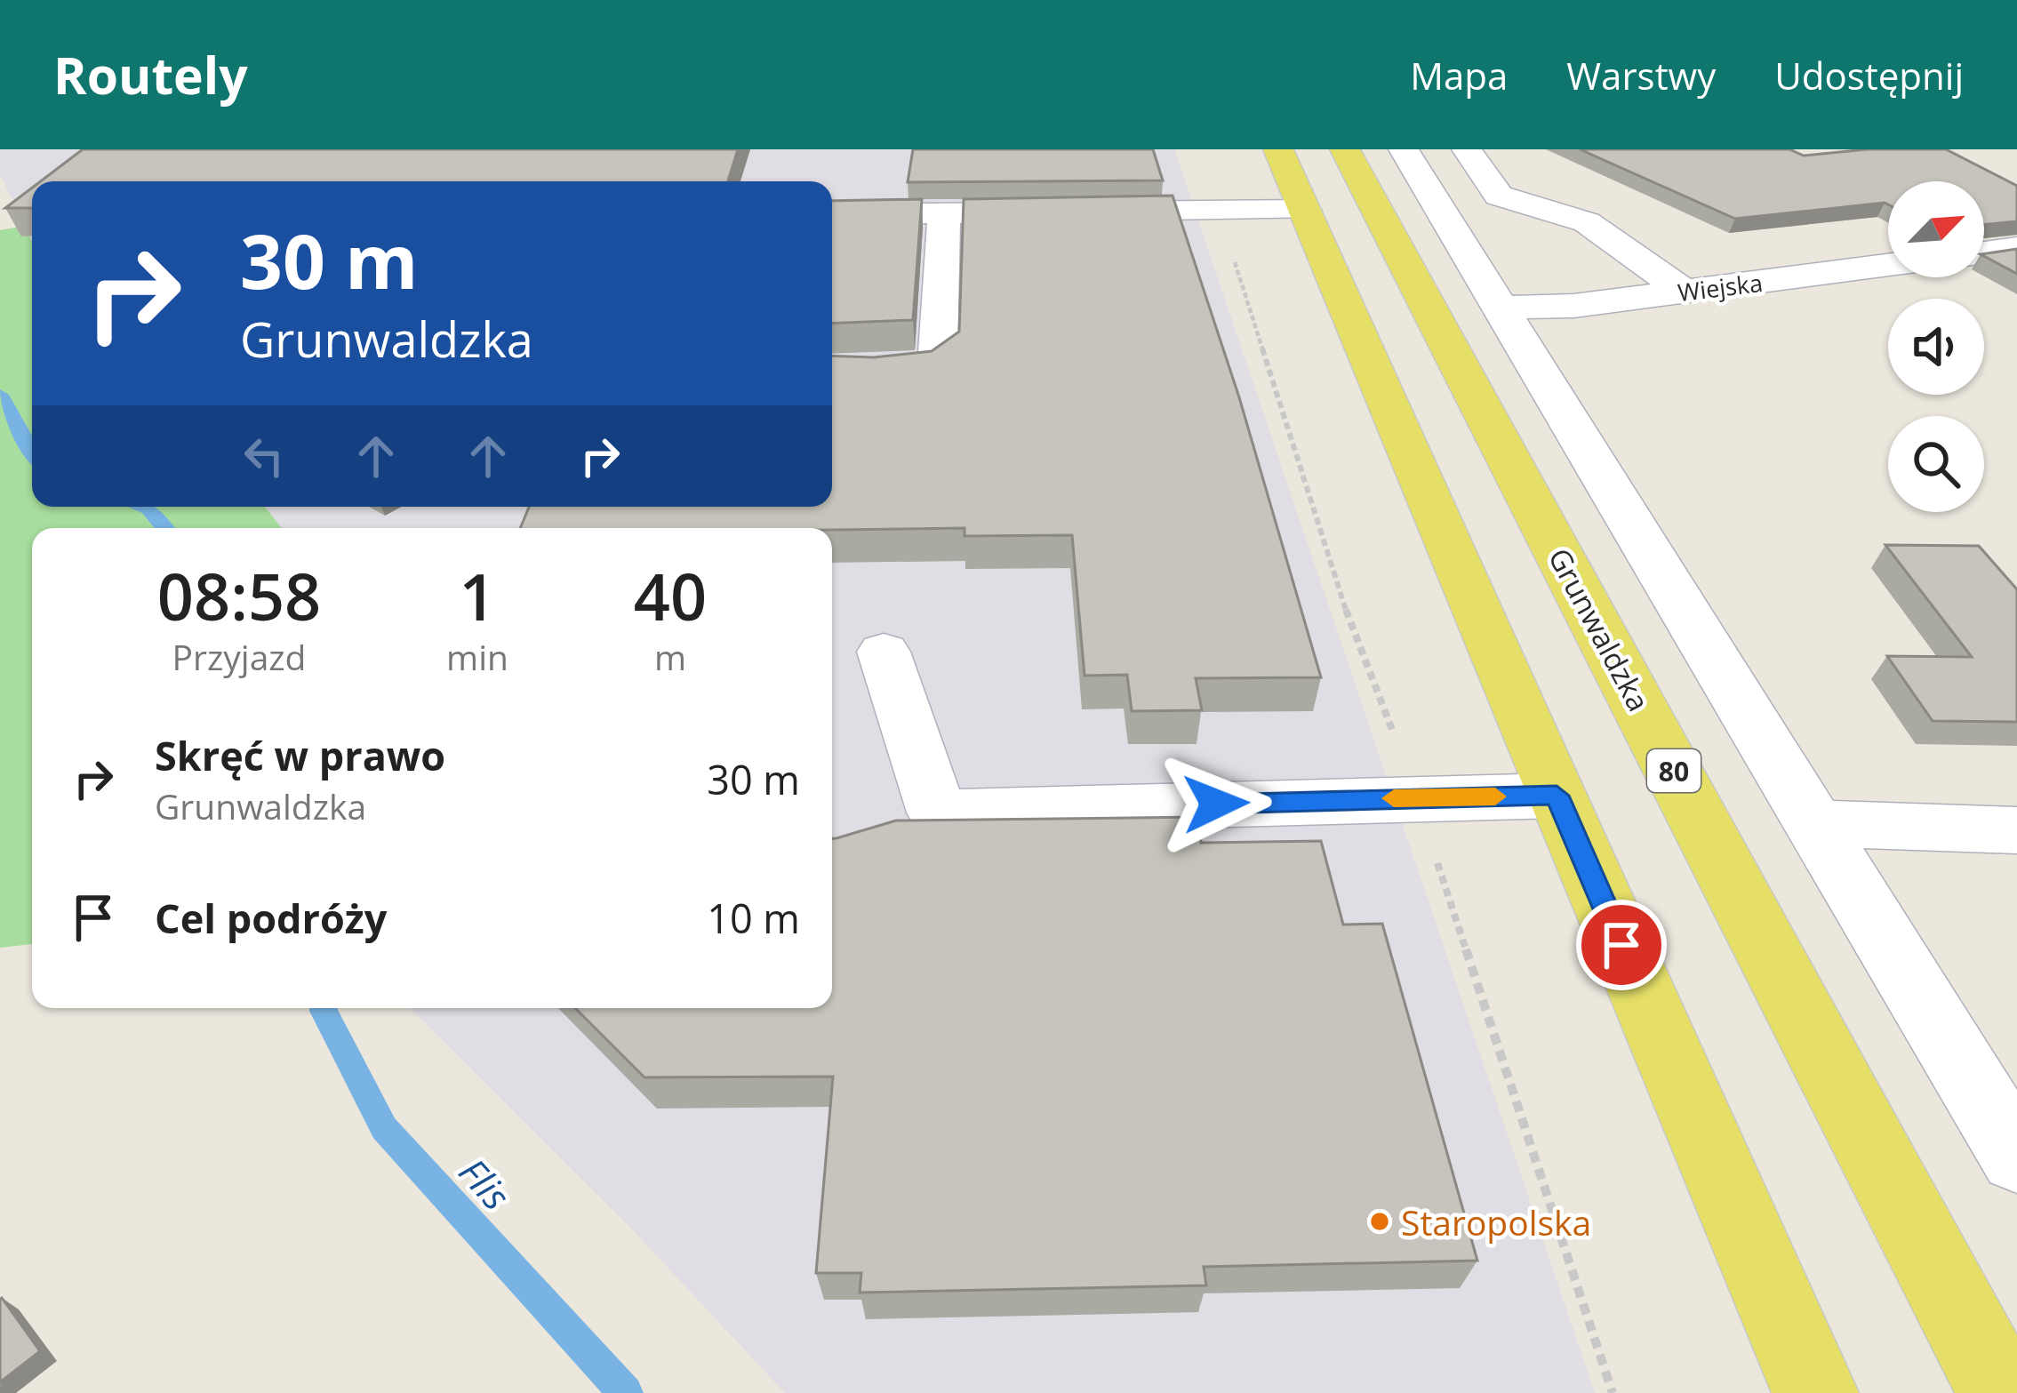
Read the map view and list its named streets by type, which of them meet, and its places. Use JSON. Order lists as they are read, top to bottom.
{
  "streets": {
    "main road": ["Grunwaldzka", "80"],
    "street": ["Wiejska"]
  },
  "water": ["Flis"],
  "places": ["Staropolska"],
  "north": "top right",
  "page": {
    "header": "Routely",
    "nav": ["Mapa", "Warstwy", "Udostępnij"],
    "turn": ["30 m", "Grunwaldzka"],
    "eta": [
      "08:58",
      "Przyjazd",
      "1",
      "min",
      "40",
      "m"
    ],
    "list": [
      {
        "name": "Skręć w prawo",
        "note": "Grunwaldzka",
        "value": "30 m"
      },
      {
        "name": "Cel podróży",
        "value": "10 m"
      }
    ]
  }
}
